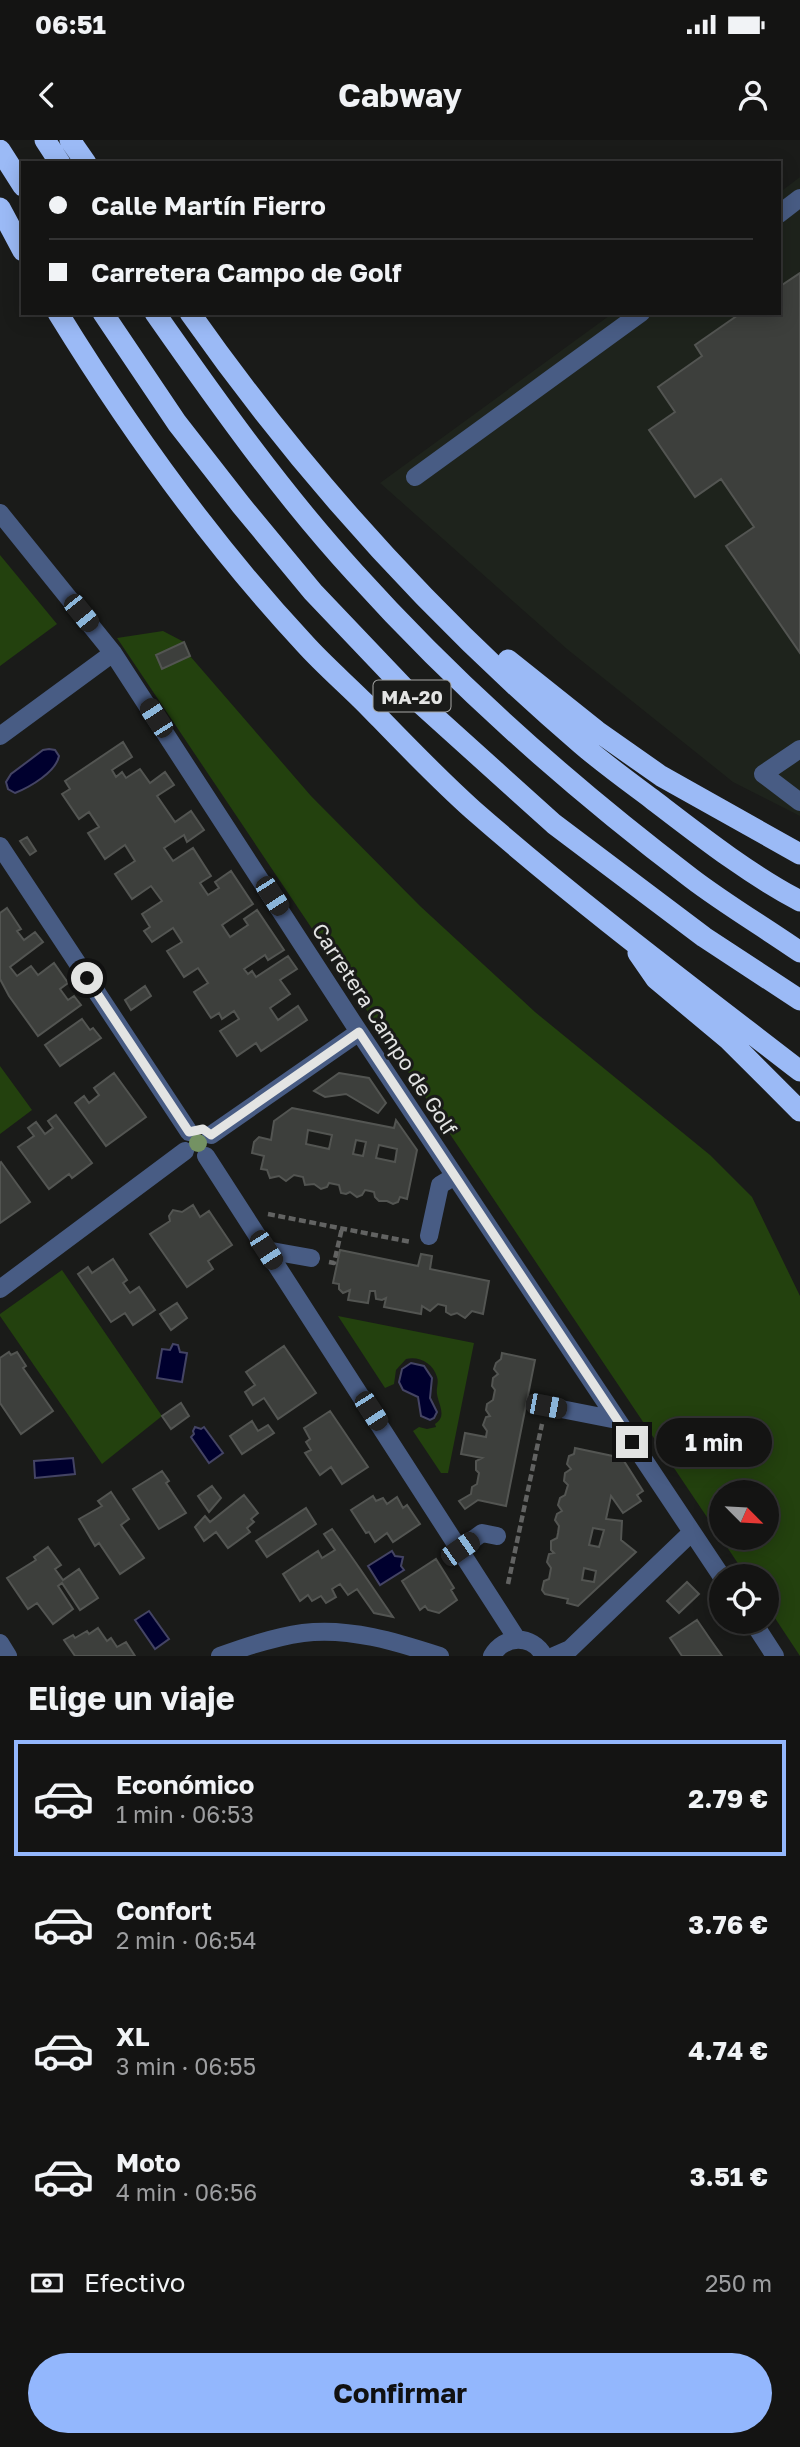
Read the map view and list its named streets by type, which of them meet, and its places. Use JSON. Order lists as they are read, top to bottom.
{
  "streets": {
    "highway": ["MA-20"],
    "street": ["Carretera Campo de Golf"]
  },
  "north": "bottom right",
  "page": {
    "status": "06:51",
    "header": "Cabway",
    "banner": ["Calle Martín Fierro", "Carretera Campo de Golf"],
    "bubble": "1 min",
    "heading": "Elige un viaje",
    "list": [
      {
        "name": "Económico",
        "note": "1 min · 06:53",
        "value": "2.79 €"
      },
      {
        "name": "Confort",
        "note": "2 min · 06:54",
        "value": "3.76 €"
      },
      {
        "name": "XL",
        "note": "3 min · 06:55",
        "value": "4.74 €"
      },
      {
        "name": "Moto",
        "note": "4 min · 06:56",
        "value": "3.51 €"
      }
    ],
    "pay": ["Efectivo", "250 m"],
    "buttons": "Confirmar"
  }
}
